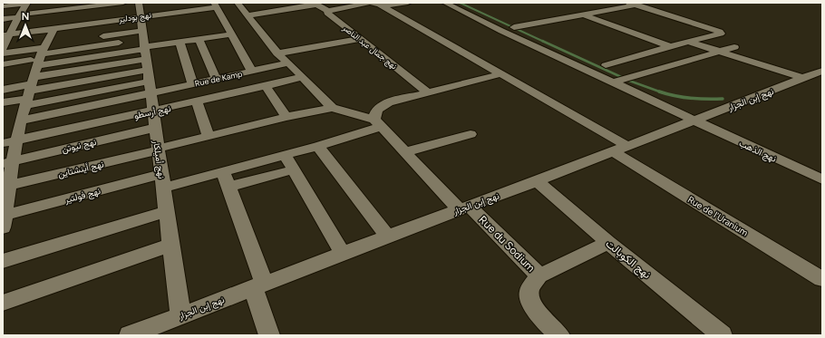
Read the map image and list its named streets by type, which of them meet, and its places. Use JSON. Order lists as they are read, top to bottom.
{
  "streets": {
    "street": [
      "نهج بودلير",
      "نهج جمال عبد الناصر",
      "Rue de Kamp",
      "نهج إبن الجزار",
      "نهج أرسطو",
      "نهج نيوتن",
      "نهج الذهب",
      "نهج أميلكار",
      "نهج أينشتاين",
      "نهج فولتير",
      "Rue de l'Uranium",
      "Rue du Sodium",
      "نهج الكوبالت"
    ]
  },
  "crossings": [
    ["نهج بودلير", "Rue de Kamp"],
    ["نهج بودلير", "نهج أميلكار"],
    ["Rue de Kamp", "نهج أميلكار"],
    ["نهج إبن الجزار", "نهج الذهب"],
    ["نهج إبن الجزار", "نهج أميلكار"],
    ["نهج إبن الجزار", "Rue de l'Uranium"],
    ["نهج إبن الجزار", "Rue du Sodium"],
    ["نهج إبن الجزار", "نهج الكوبالت"],
    ["نهج أرسطو", "نهج أميلكار"],
    ["نهج نيوتن", "نهج أميلكار"],
    ["نهج أميلكار", "نهج أينشتاين"],
    ["نهج أميلكار", "نهج فولتير"]
  ],
  "north": "top"
}
